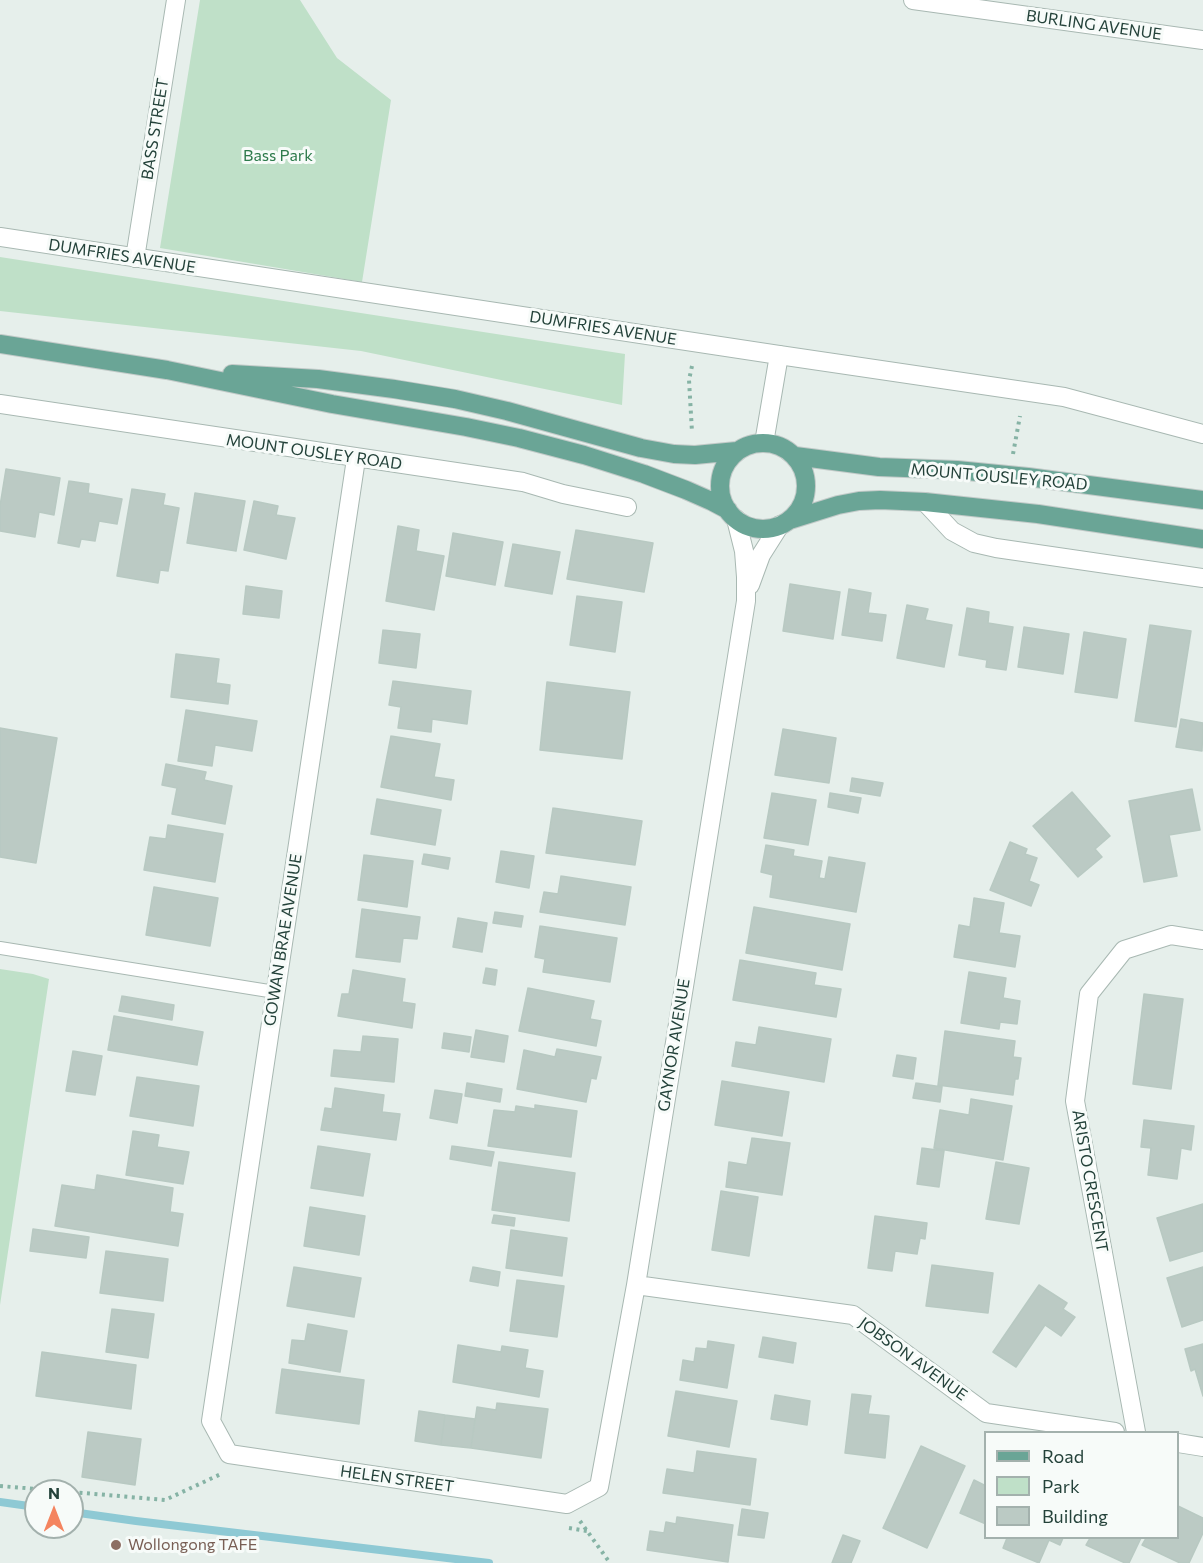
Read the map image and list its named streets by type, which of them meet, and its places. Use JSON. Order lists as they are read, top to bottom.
{
  "streets": {
    "main road": ["MOUNT OUSLEY ROAD"],
    "street": [
      "BURLING AVENUE",
      "BASS STREET",
      "DUMFRIES AVENUE",
      "GOWAN BRAE AVENUE",
      "GAYNOR AVENUE",
      "ARISTO CRESCENT",
      "JOBSON AVENUE",
      "HELEN STREET"
    ]
  },
  "crossings": [
    ["BASS STREET", "DUMFRIES AVENUE"],
    ["MOUNT OUSLEY ROAD", "GOWAN BRAE AVENUE"],
    ["MOUNT OUSLEY ROAD", "GAYNOR AVENUE"],
    ["GOWAN BRAE AVENUE", "HELEN STREET"],
    ["GAYNOR AVENUE", "JOBSON AVENUE"],
    ["GAYNOR AVENUE", "HELEN STREET"]
  ],
  "parks": ["Bass Park"],
  "places": ["Wollongong TAFE"],
  "legend": ["Road", "Park", "Building"],
  "north": "top"
}
